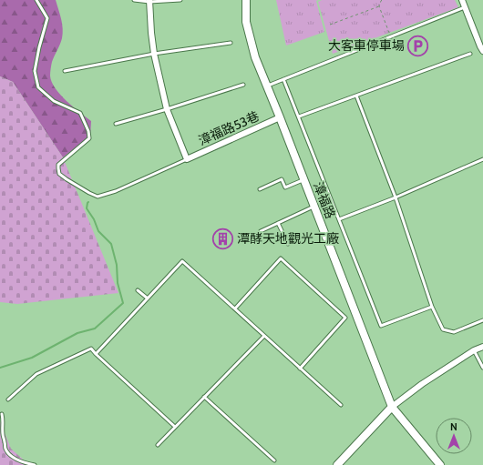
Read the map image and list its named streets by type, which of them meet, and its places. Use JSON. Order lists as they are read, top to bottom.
{
  "streets": {
    "street": ["漳福路53巷", "漳福路"]
  },
  "crossings": [
    ["漳福路53巷", "漳福路"]
  ],
  "places": {
    "parking": ["大客車停車場"],
    "building": ["潭酵天地觀光工廠"]
  },
  "north": "top"
}
